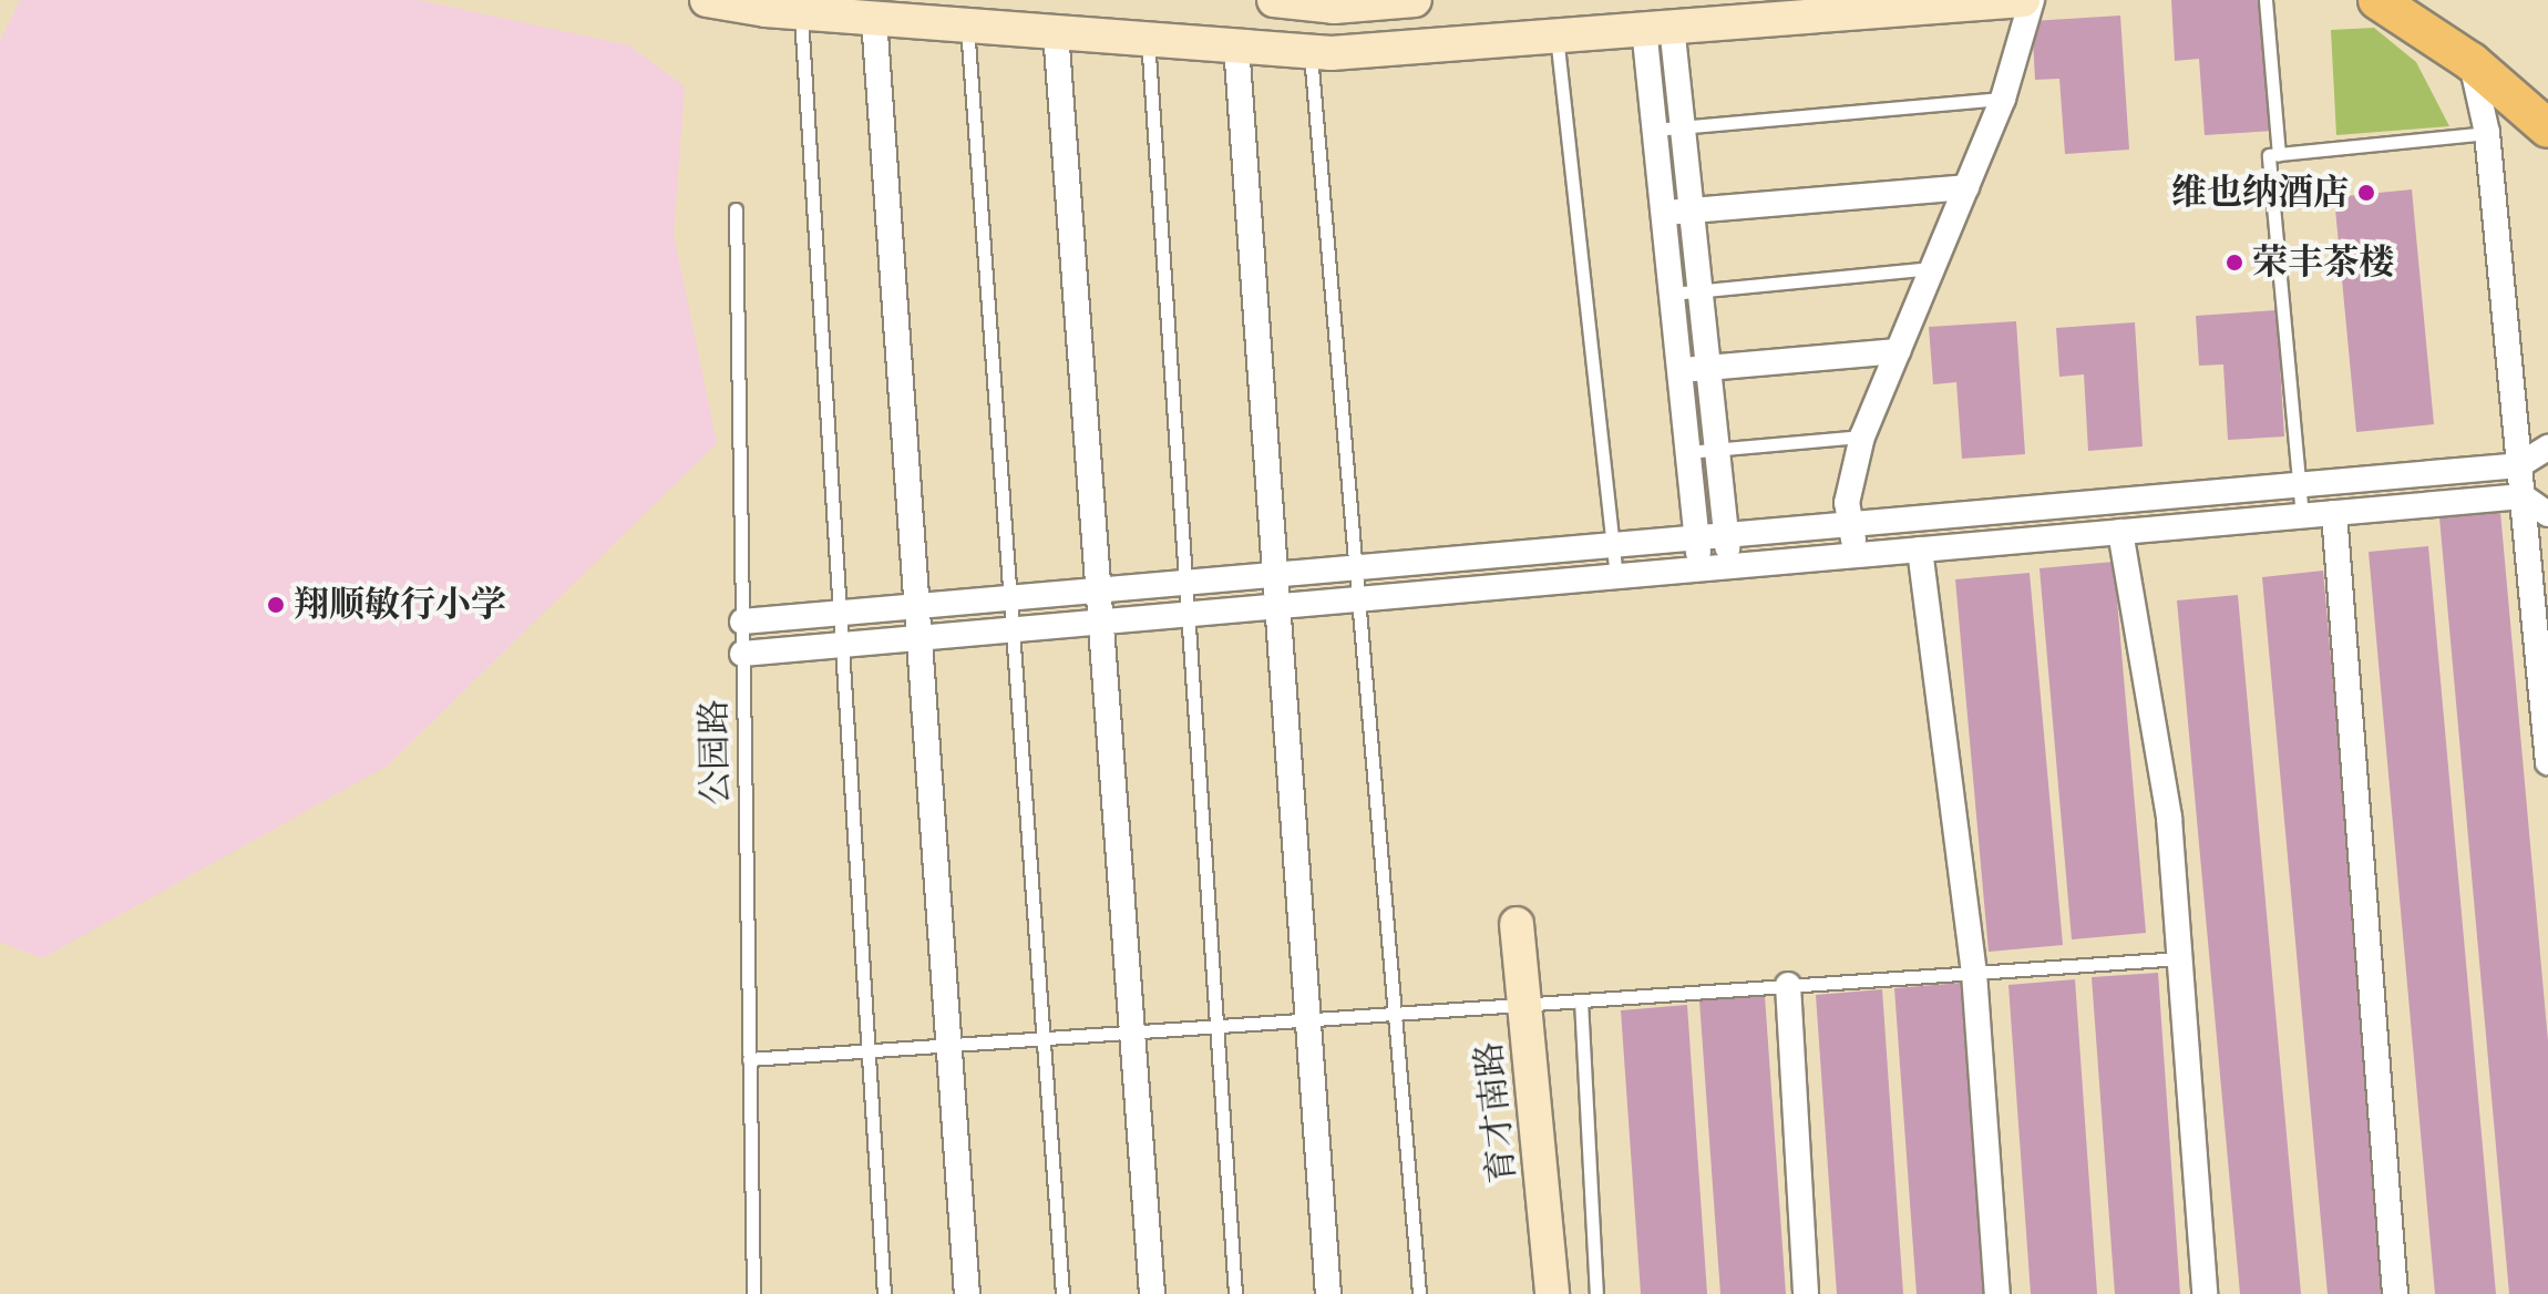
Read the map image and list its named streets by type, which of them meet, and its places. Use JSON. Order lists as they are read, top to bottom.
{
  "streets": {
    "main road": ["育才南路"],
    "lane": ["公园路"]
  },
  "places": ["维也纳酒店", "荣丰茶楼", "翔顺敏行小学"]
}
